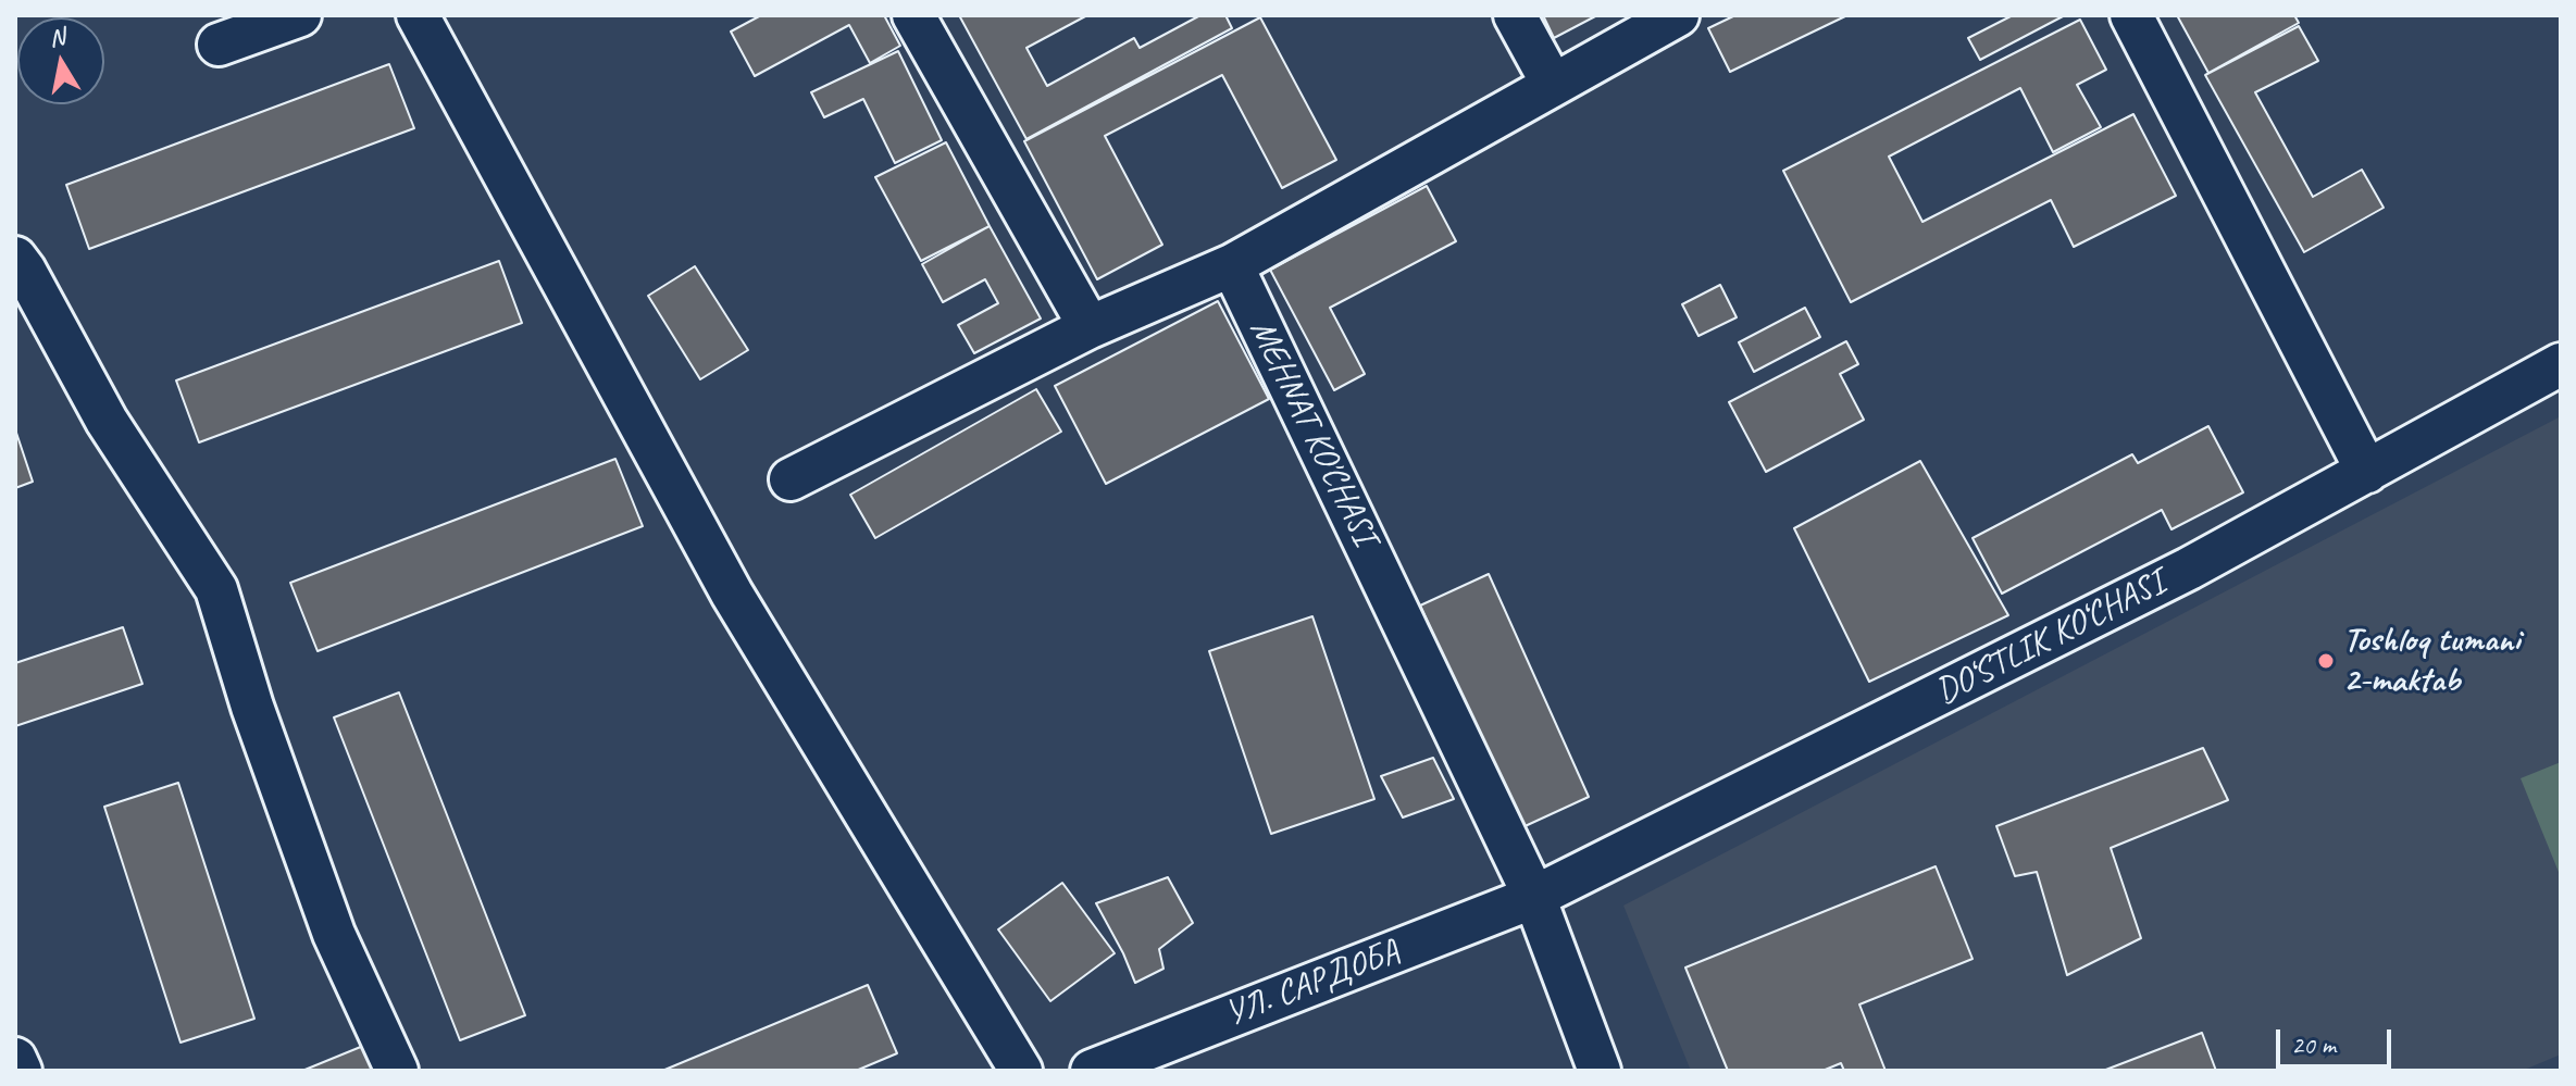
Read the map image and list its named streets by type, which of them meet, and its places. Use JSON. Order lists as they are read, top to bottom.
{
  "streets": {
    "street": ["MEHNAT KO'CHASI", "DO‘STLIK KO‘CHASI", "УЛ. САРДОБА"]
  },
  "crossings": [
    ["MEHNAT KO'CHASI", "DO‘STLIK KO‘CHASI"],
    ["MEHNAT KO'CHASI", "УЛ. САРДОБА"],
    ["DO‘STLIK KO‘CHASI", "УЛ. САРДОБА"]
  ],
  "places": ["Toshloq tumani 2-maktab"],
  "scale_bar": "20 m",
  "north": "top"
}
